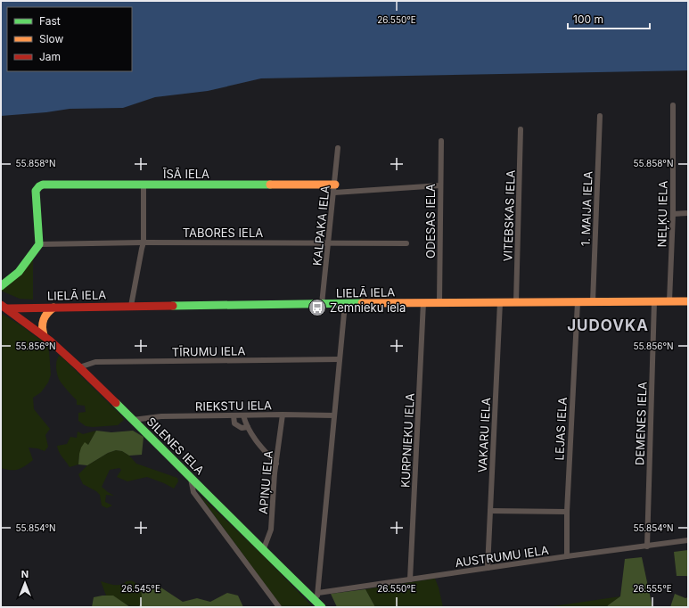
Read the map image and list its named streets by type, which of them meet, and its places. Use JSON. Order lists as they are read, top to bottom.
{
  "streets": {
    "street": [
      "ĪSĀ IELA",
      "1. MAIJA IELA",
      "NEĻĶU IELA",
      "VITEBSKAS IELA",
      "ODESAS IELA",
      "KALPAKA IELA",
      "TABORES IELA",
      "LIELĀ IELA",
      "TĪRUMU IELA",
      "RIEKSTU IELA",
      "DEMENES IELA",
      "LEJAS IELA",
      "VAKARU IELA",
      "KURPNIEKU IELA",
      "SILENES IELA",
      "APIŅU IELA",
      "AUSTRUMU IELA"
    ]
  },
  "crossings": [
    ["ĪSĀ IELA", "ODESAS IELA"],
    ["ĪSĀ IELA", "KALPAKA IELA"],
    ["ĪSĀ IELA", "TABORES IELA"],
    ["1. MAIJA IELA", "LIELĀ IELA"],
    ["NEĻĶU IELA", "LIELĀ IELA"],
    ["VITEBSKAS IELA", "LIELĀ IELA"],
    ["ODESAS IELA", "LIELĀ IELA"],
    ["KALPAKA IELA", "TABORES IELA"],
    ["KALPAKA IELA", "LIELĀ IELA"],
    ["LIELĀ IELA", "DEMENES IELA"],
    ["LIELĀ IELA", "LEJAS IELA"],
    ["LIELĀ IELA", "VAKARU IELA"],
    ["LIELĀ IELA", "KURPNIEKU IELA"],
    ["LIELĀ IELA", "SILENES IELA"],
    ["TĪRUMU IELA", "SILENES IELA"],
    ["RIEKSTU IELA", "SILENES IELA"],
    ["RIEKSTU IELA", "APIŅU IELA"],
    ["DEMENES IELA", "AUSTRUMU IELA"],
    ["LEJAS IELA", "AUSTRUMU IELA"],
    ["VAKARU IELA", "AUSTRUMU IELA"],
    ["KURPNIEKU IELA", "AUSTRUMU IELA"],
    ["SILENES IELA", "APIŅU IELA"]
  ],
  "districts": ["JUDOVKA"],
  "places": {
    "bus stop": ["Zemnieku iela"]
  },
  "legend": ["Fast", "Slow", "Jam"],
  "scale_bar": "100 m",
  "north": "top",
  "coordinates": [
    "26.550°E",
    "55.858°N",
    "55.856°N",
    "55.854°N",
    "26.545°E",
    "26.555°E"
  ]
}
